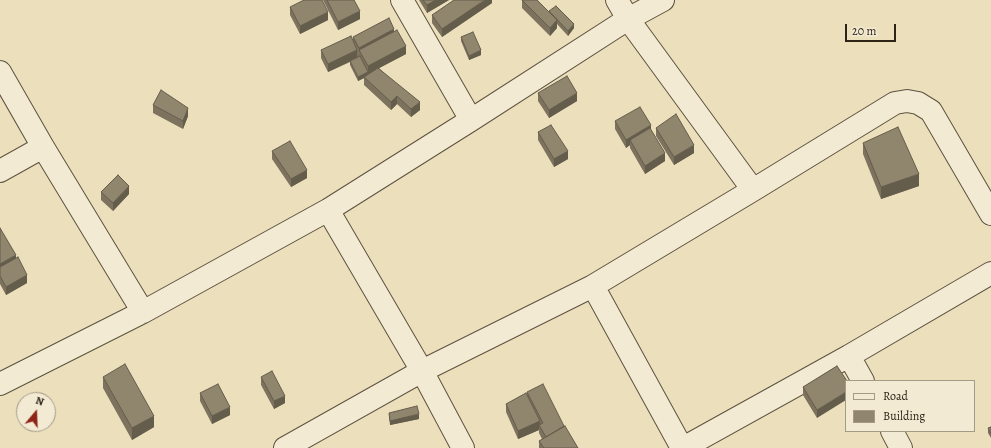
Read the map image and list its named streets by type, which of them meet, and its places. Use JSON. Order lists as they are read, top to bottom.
{
  "legend": ["Road", "Building"],
  "scale_bar": "20 m",
  "north": "top"
}
